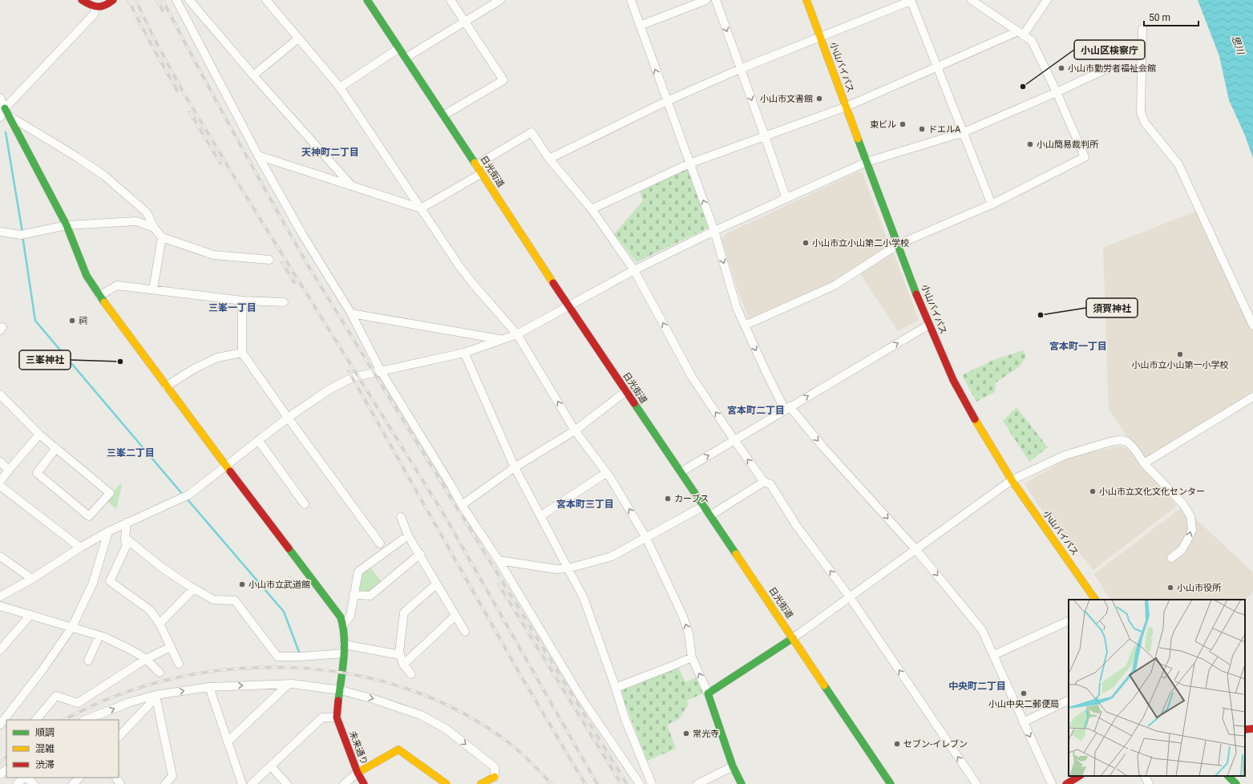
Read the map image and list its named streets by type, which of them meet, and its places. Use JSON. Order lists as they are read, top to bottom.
{
  "streets": {
    "main road": ["小山バイパス", "日光街道", "未来通り"]
  },
  "districts": [
    "天神町二丁目",
    "三峯一丁目",
    "宮本町一丁目",
    "宮本町二丁目",
    "三峯二丁目",
    "宮本町三丁目",
    "中央町二丁目"
  ],
  "water": ["思川"],
  "places": [
    "小山市勤労者福祉会館",
    "小山区検察庁",
    "小山市文書館",
    "東ビル",
    "ドエルA",
    "小山簡易裁判所",
    "小山市立小山第二小学校",
    "須賀神社",
    "祠",
    "小山市立小山第一小学校",
    "三峯神社",
    "小山市立文化文化センター",
    "カーブス",
    "小山市立武道館",
    "小山市役所",
    "小山中央二郵便局",
    "常光寺",
    "セブン-イレブン"
  ],
  "legend": ["順調", "混雑", "渋滞"],
  "scale_bar": "50 m"
}
